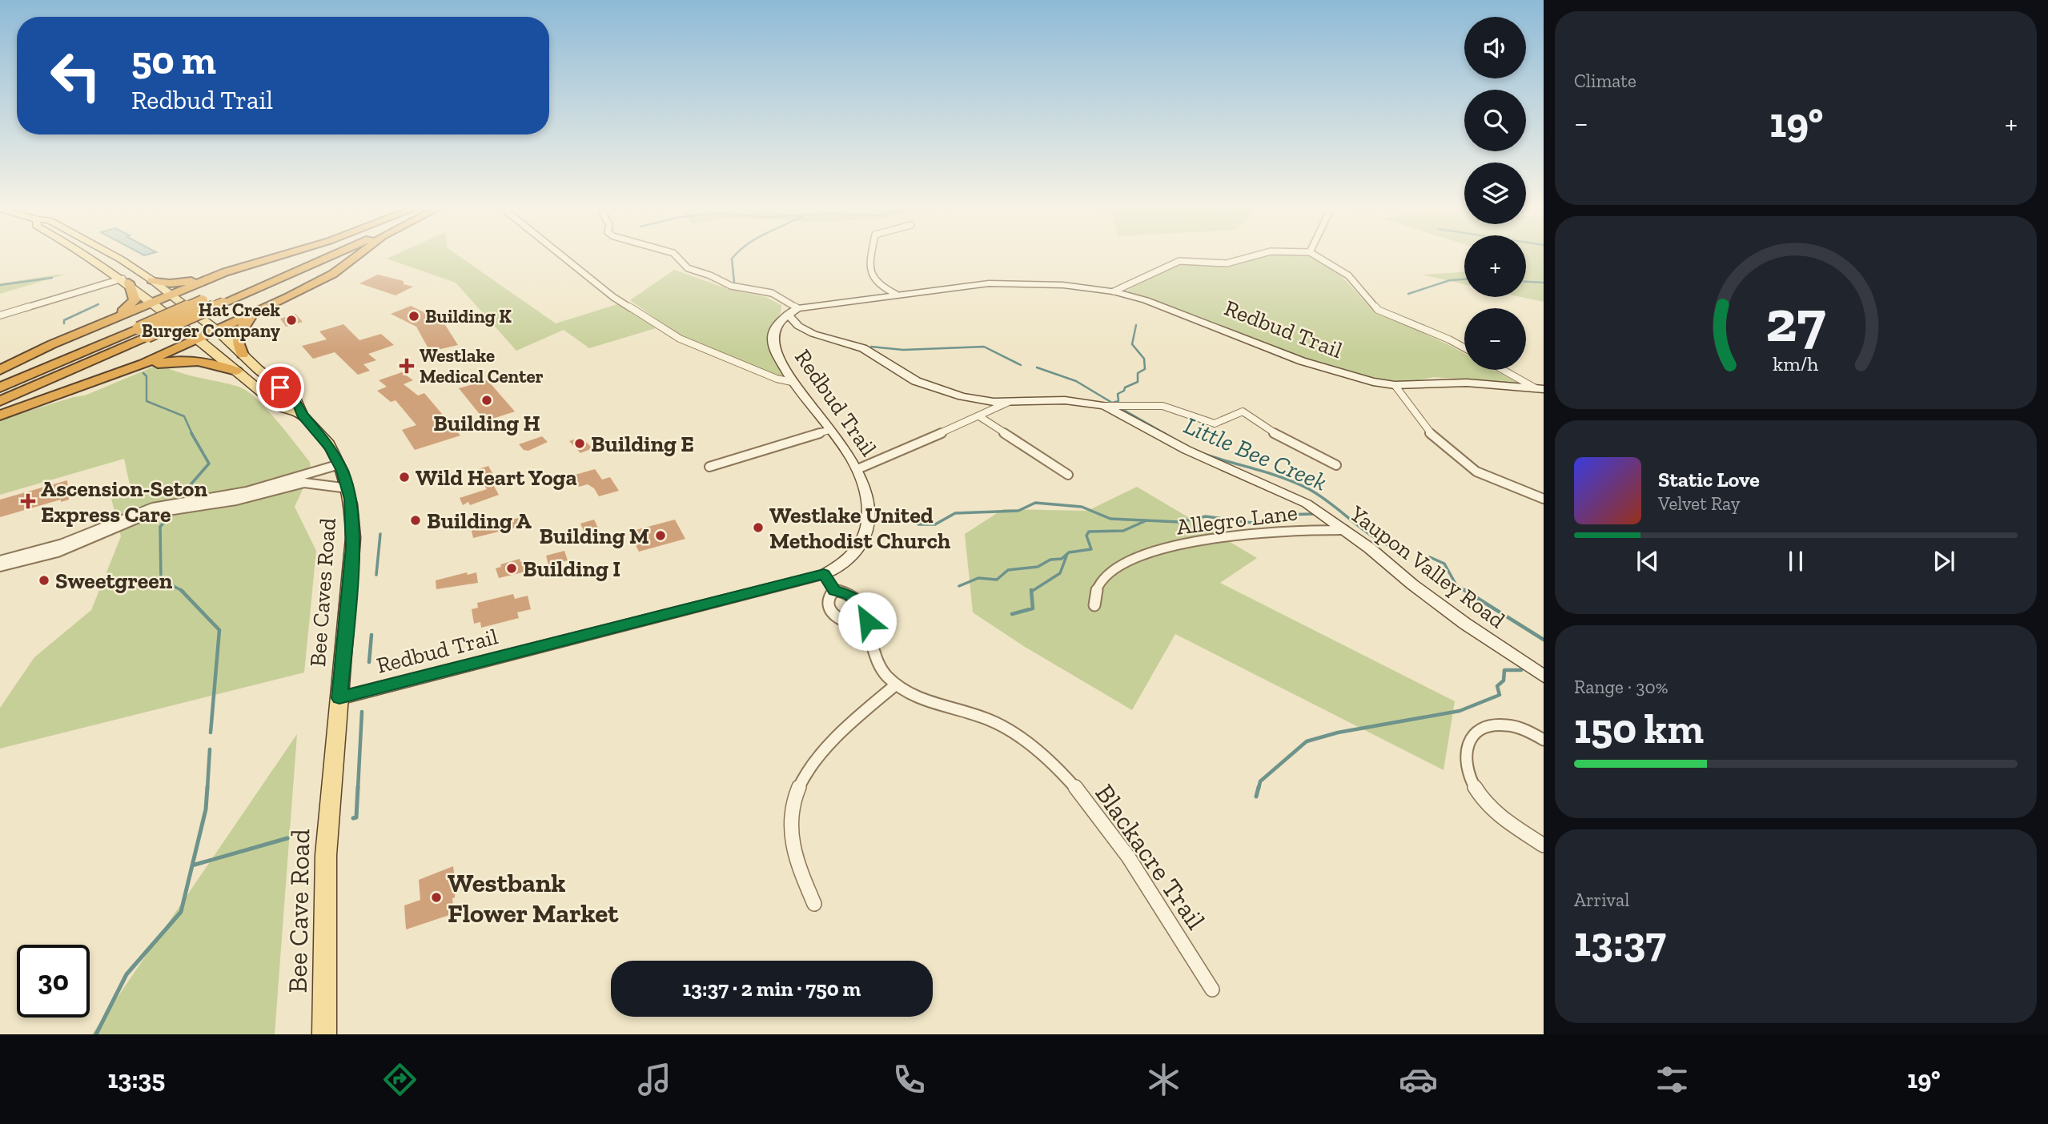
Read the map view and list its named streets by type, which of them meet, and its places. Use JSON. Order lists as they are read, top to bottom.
{
  "streets": {
    "main road": ["Bee Caves Road", "Bee Cave Road"],
    "street": [
      "Redbud Trail",
      "Allegro Lane",
      "Yaupon Valley Road",
      "Blackacre Trail"
    ]
  },
  "crossings": [
    ["Redbud Trail", "Yaupon Valley Road"],
    ["Redbud Trail", "Bee Caves Road"],
    ["Allegro Lane", "Yaupon Valley Road"],
    ["Bee Caves Road", "Bee Cave Road"]
  ],
  "water": ["Little Bee Creek"],
  "places": {
    "other": [
      "Building K",
      "Hat Creek Burger Company",
      "Building H",
      "Building E",
      "Wild Heart Yoga",
      "Building A",
      "Westlake United Methodist Church",
      "Building M",
      "Building I",
      "Sweetgreen",
      "Westbank Flower Market"
    ],
    "health": ["Westlake Medical Center", "Ascension-Seton Express Care"]
  },
  "page": {
    "tile": [
      "Climate",
      ["Range · 30%", "150 km"],
      ["Arrival", "13:37"]
    ],
    "map_buttons": ["+", "−"],
    "turn": ["50 m", "Redbud Trail"],
    "heat": ["−", "19°", "+"],
    "song": ["Static Love", "Velvet Ray"],
    "limit": "30",
    "trip": "13:37 · 2 min · 750 m",
    "tabs": ["13:35", "19°"],
    "gauge": ["27", "km/h"]
  }
}
